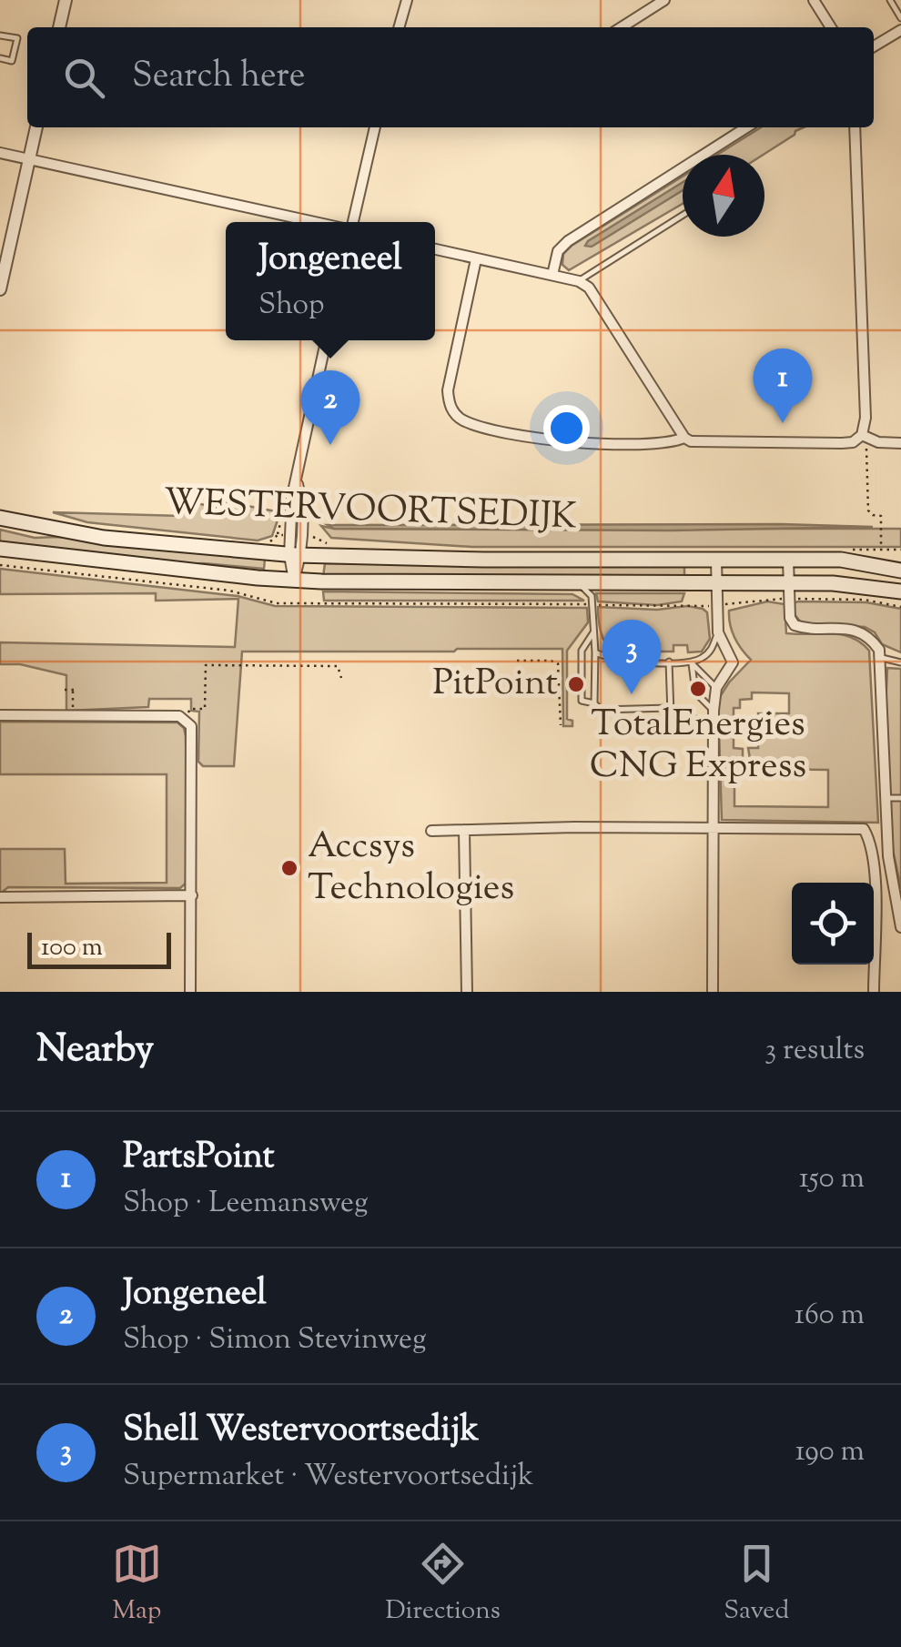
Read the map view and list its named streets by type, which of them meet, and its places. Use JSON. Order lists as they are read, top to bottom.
{
  "streets": {
    "main road": ["WESTERVOORTSEDIJK"]
  },
  "places": ["PitPoint", "TotalEnergies CNG Express", "Accsys Technologies"],
  "scale_bar": "100 m",
  "north": "top",
  "page": {
    "search": "Search here",
    "popup": ["Jongeneel", "Shop"],
    "pins": ["1", "2", "3"],
    "scale": "100 m",
    "heading": ["Nearby", "3 results"],
    "list": [
      {
        "mark": "1",
        "name": "PartsPoint",
        "note": "Shop · Leemansweg",
        "value": "150 m"
      },
      {
        "mark": "2",
        "name": "Jongeneel",
        "note": "Shop · Simon Stevinweg",
        "value": "160 m"
      },
      {
        "mark": "3",
        "name": "Shell Westervoortsedijk",
        "note": "Supermarket · Westervoortsedijk",
        "value": "190 m"
      }
    ],
    "nav": ["Map", "Directions", "Saved"]
  }
}
